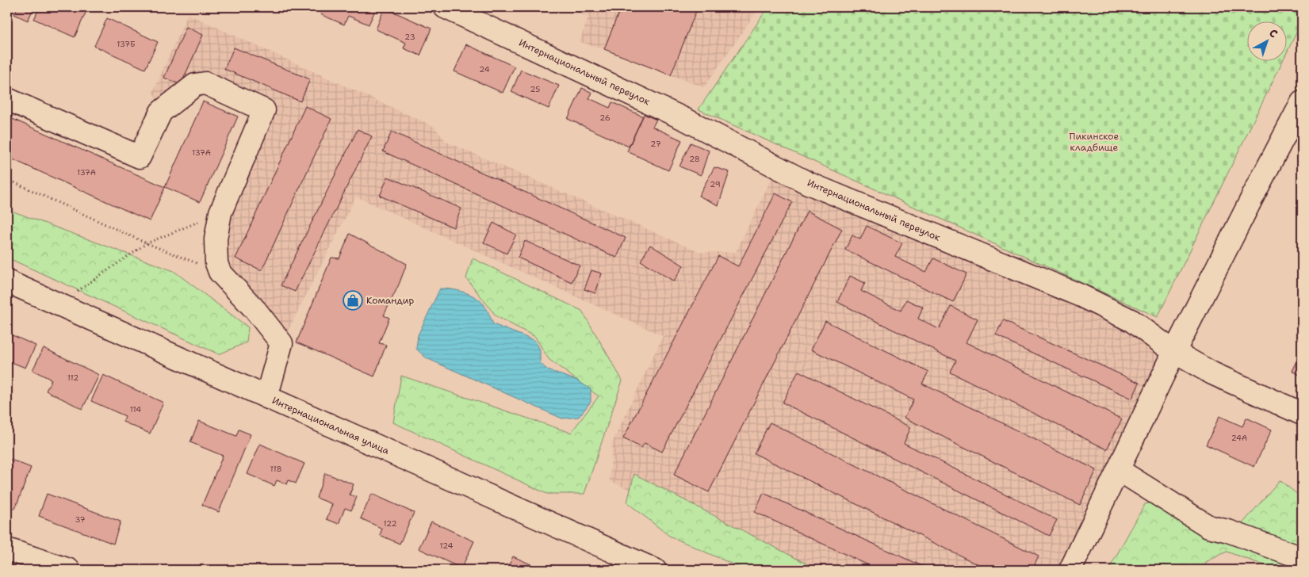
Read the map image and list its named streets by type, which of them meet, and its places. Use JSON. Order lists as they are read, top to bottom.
{
  "streets": {
    "street": ["Интернациональный переулок", "Интернациональная улица"]
  },
  "parks": ["Пикинское кладбище"],
  "places": {
    "shop": ["Командир"]
  },
  "house_numbers": [
    "23",
    "137Б",
    "24",
    "25",
    "26",
    "27",
    "137А",
    "28",
    "137А",
    "29",
    "112",
    "114",
    "24А",
    "118",
    "37",
    "122",
    "124"
  ],
  "north": "top right"
}
